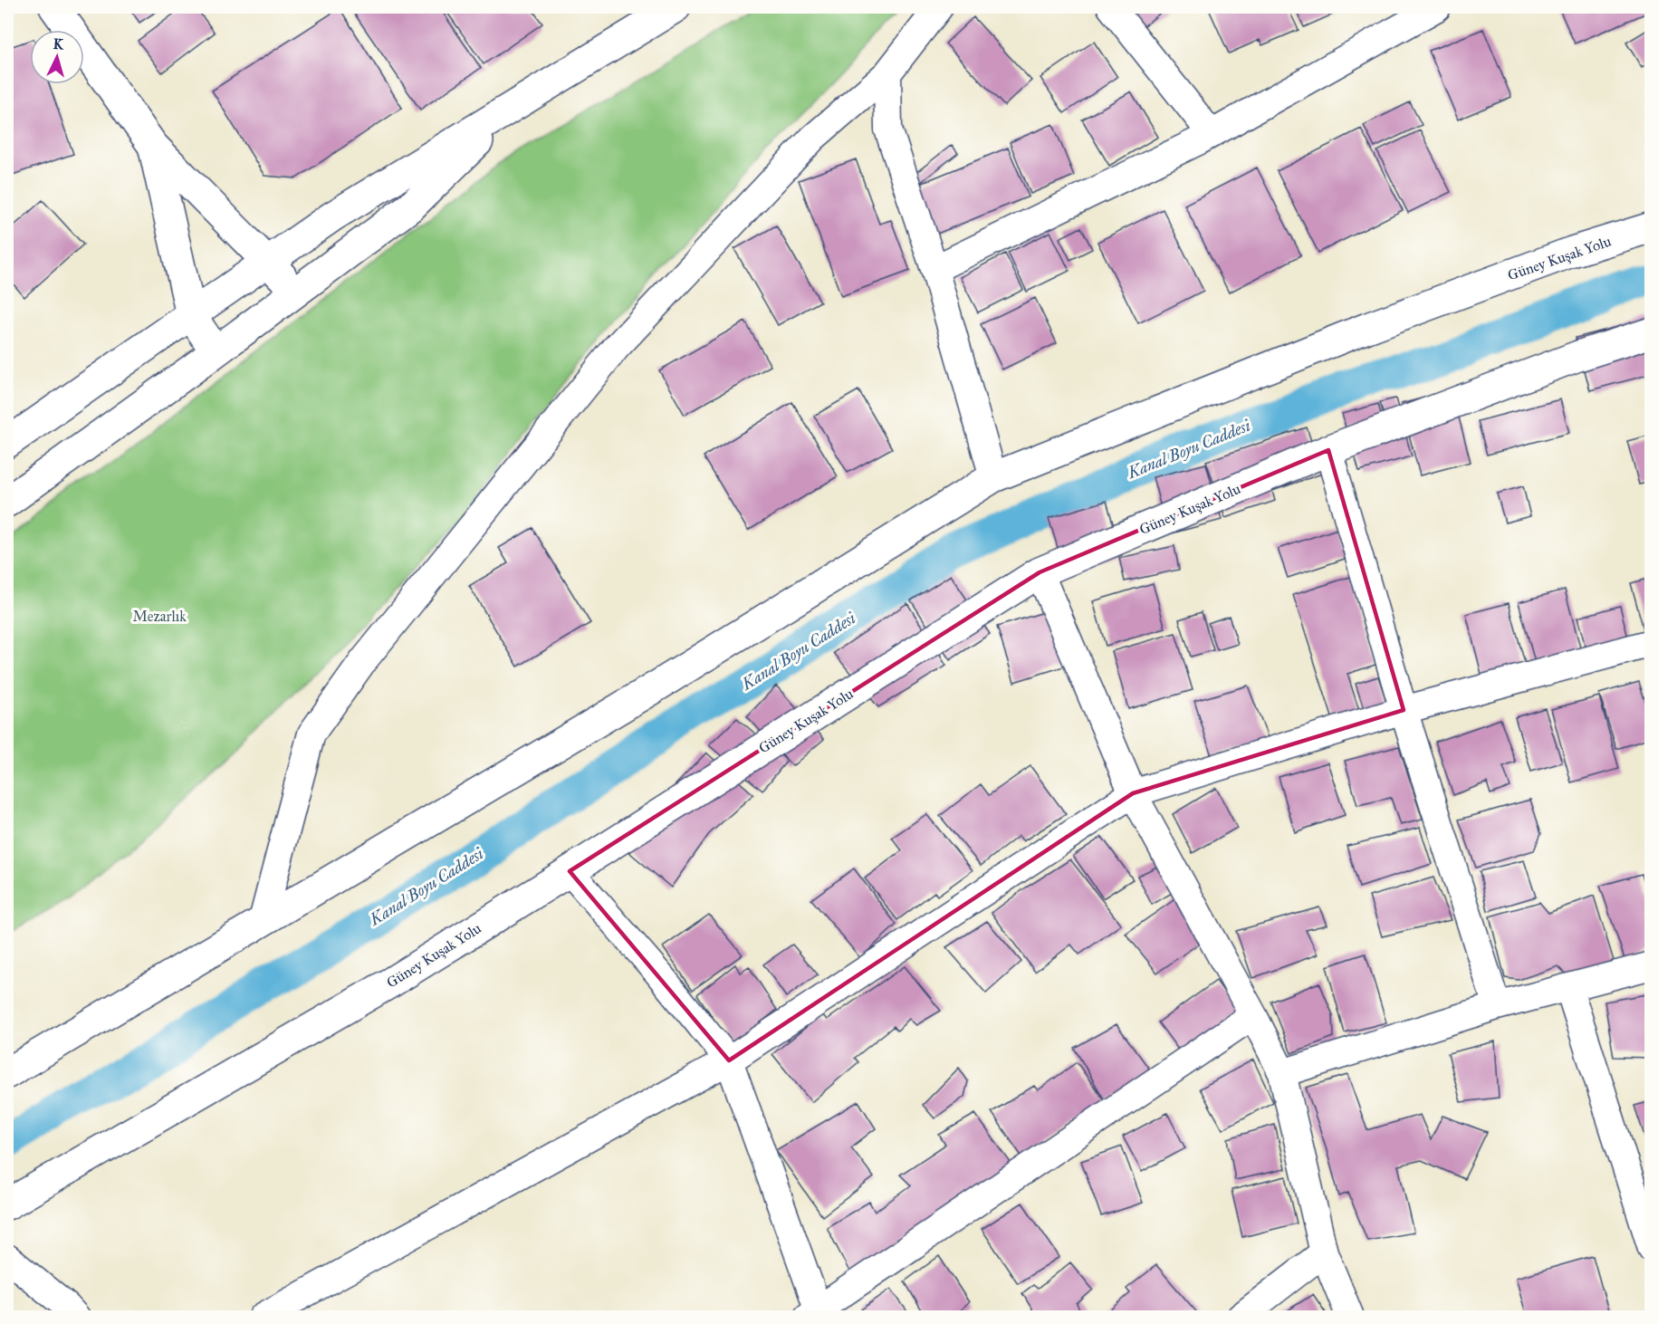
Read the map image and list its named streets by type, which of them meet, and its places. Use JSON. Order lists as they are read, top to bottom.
{
  "streets": {
    "main road": ["Güney Kuşak Yolu"]
  },
  "water": ["Kanal Boyu Caddesi"],
  "parks": ["Mezarlık"],
  "north": "top"
}
